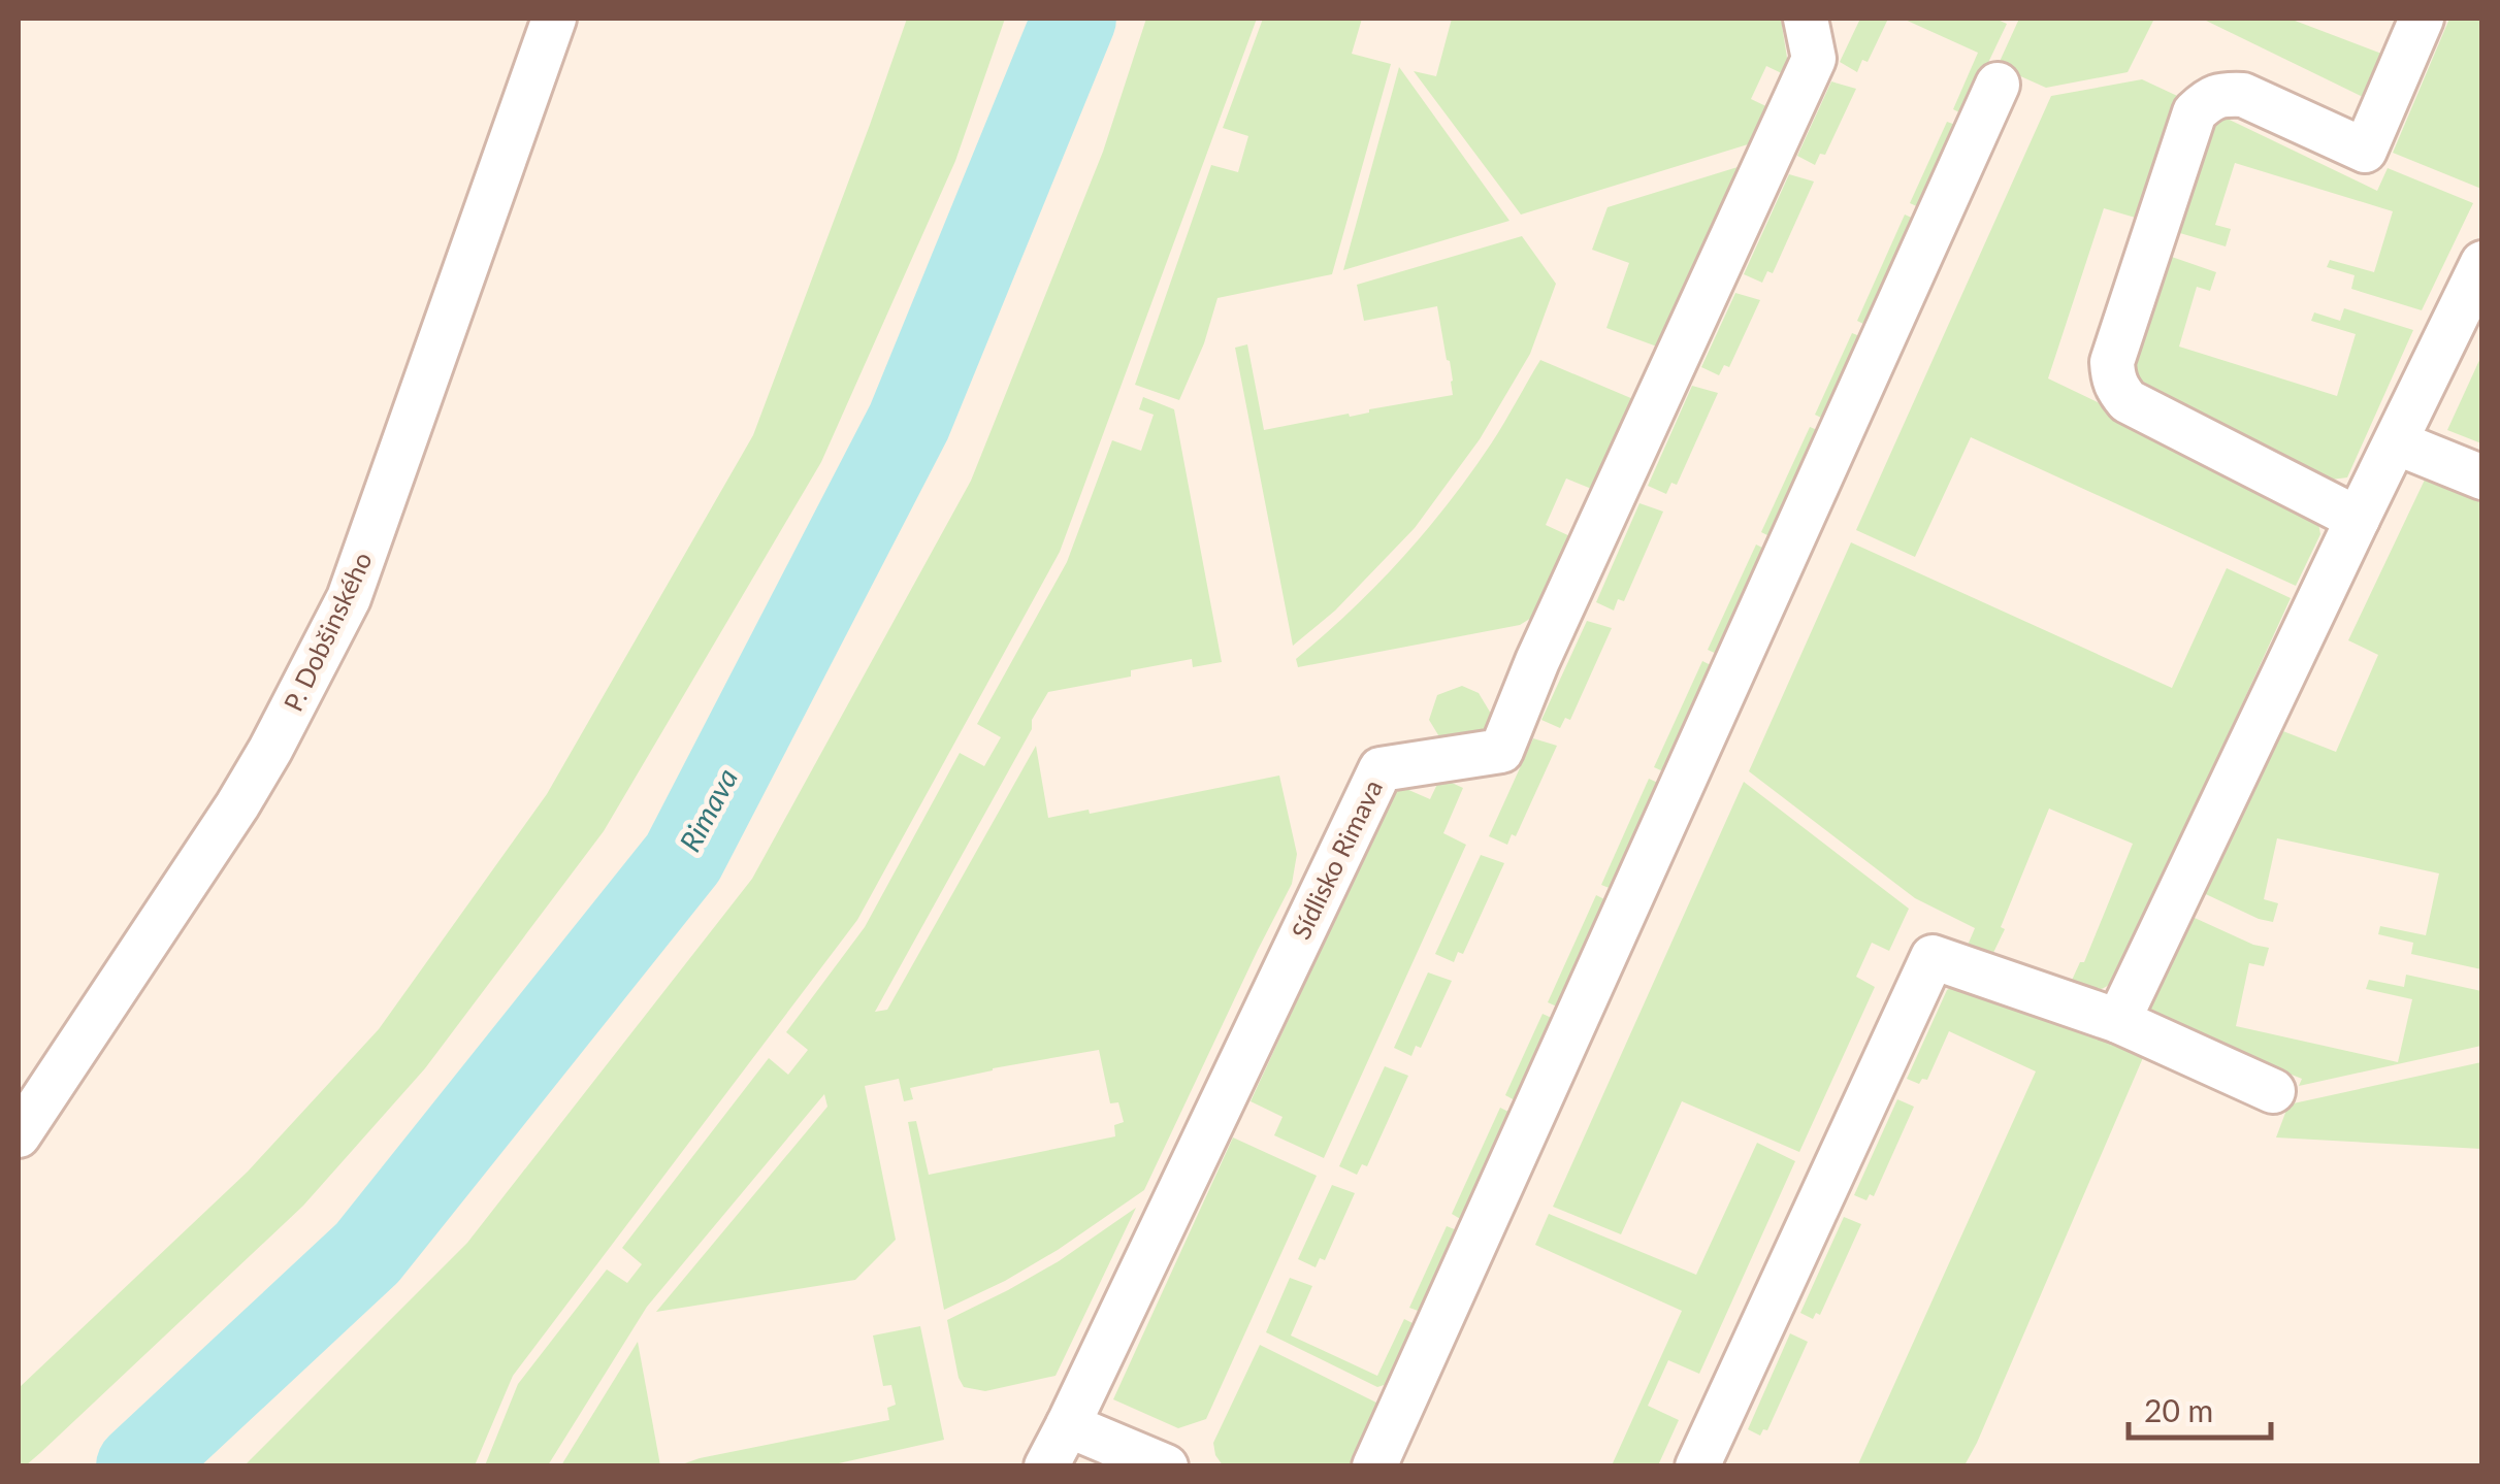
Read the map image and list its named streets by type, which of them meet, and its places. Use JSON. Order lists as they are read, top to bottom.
{
  "streets": {
    "street": ["P. Dobšinského", "Sídlisko Rimava"]
  },
  "water": ["Rimava"],
  "scale_bar": "20 m"
}
